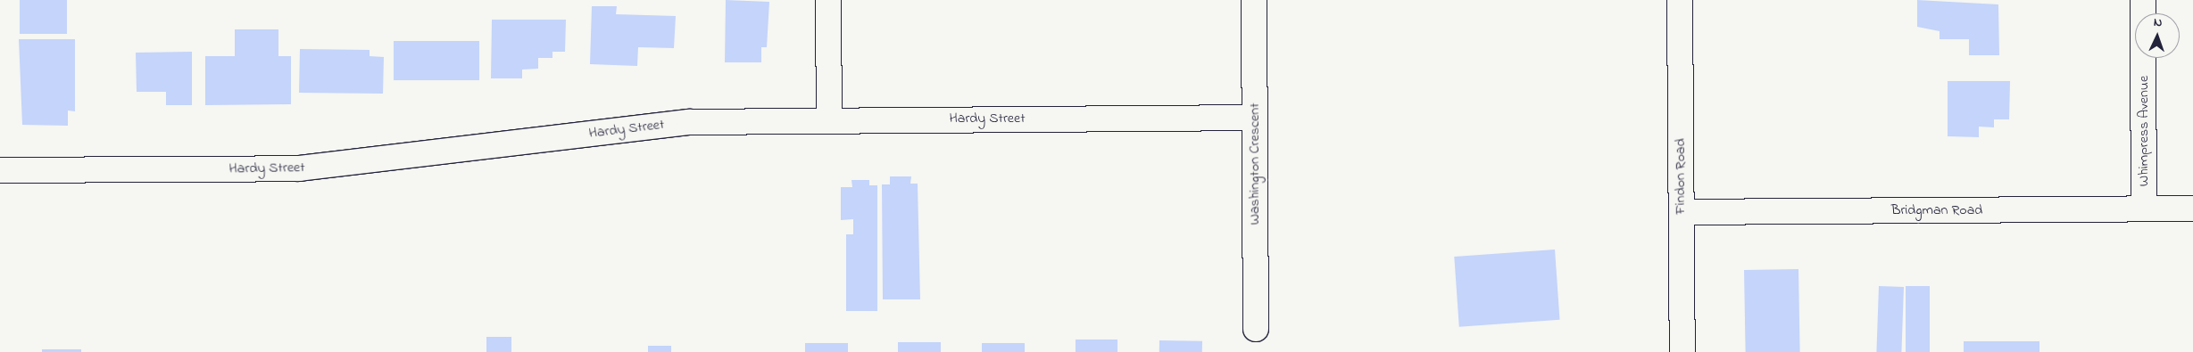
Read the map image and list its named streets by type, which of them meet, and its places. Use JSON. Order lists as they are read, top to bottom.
{
  "streets": {
    "street": [
      "Hardy Street",
      "Whimpress Avenue",
      "Washington Crescent",
      "Findon Road",
      "Bridgman Road"
    ]
  },
  "crossings": [
    ["Hardy Street", "Washington Crescent"],
    ["Whimpress Avenue", "Bridgman Road"],
    ["Findon Road", "Bridgman Road"]
  ],
  "north": "top"
}
